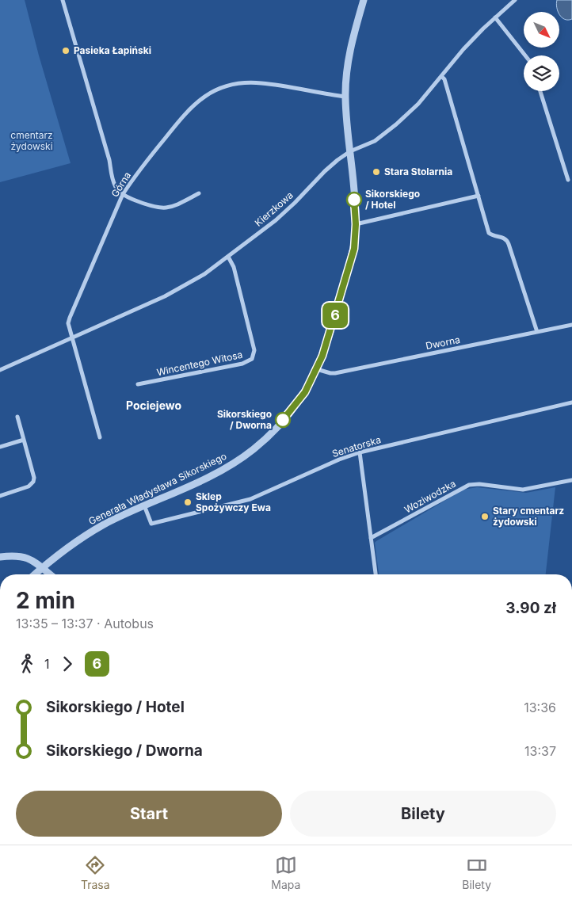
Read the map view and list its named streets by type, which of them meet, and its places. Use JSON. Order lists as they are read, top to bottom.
{
  "streets": {
    "street": [
      "Górna",
      "Kierzkowa",
      "Dworna",
      "Wincentego Witosa",
      "Senatorska",
      "Generała Władysława Sikorskiego",
      "Woziwodzka"
    ]
  },
  "crossings": [
    ["Górna", "Kierzkowa"],
    ["Górna", "Generała Władysława Sikorskiego"],
    ["Kierzkowa", "Wincentego Witosa"],
    ["Kierzkowa", "Generała Władysława Sikorskiego"],
    ["Dworna", "Generała Władysława Sikorskiego"],
    ["Senatorska", "Generała Władysława Sikorskiego"]
  ],
  "districts": ["Pociejewo"],
  "parks": ["cmentarz żydowski"],
  "places": [
    "Pasieka Łapiński",
    "Stara Stolarnia",
    "Sikorskiego / Hotel",
    "Sikorskiego / Dworna",
    "Sklep Spożywczy Ewa",
    "Stary cmentarz żydowski"
  ],
  "lines": ["bus line 6"],
  "north": "bottom right",
  "page": {
    "on_map": "6",
    "heading": ["2 min", "13:35 – 13:37 · Autobus", "3.90 zł"],
    "legs": ["1", "6"],
    "list": [
      {
        "name": "Sikorskiego / Hotel",
        "value": "13:36"
      },
      {
        "name": "Sikorskiego / Dworna",
        "value": "13:37"
      }
    ],
    "buttons": ["Start", "Bilety"],
    "tabs": ["Trasa", "Mapa", "Bilety"]
  }
}
